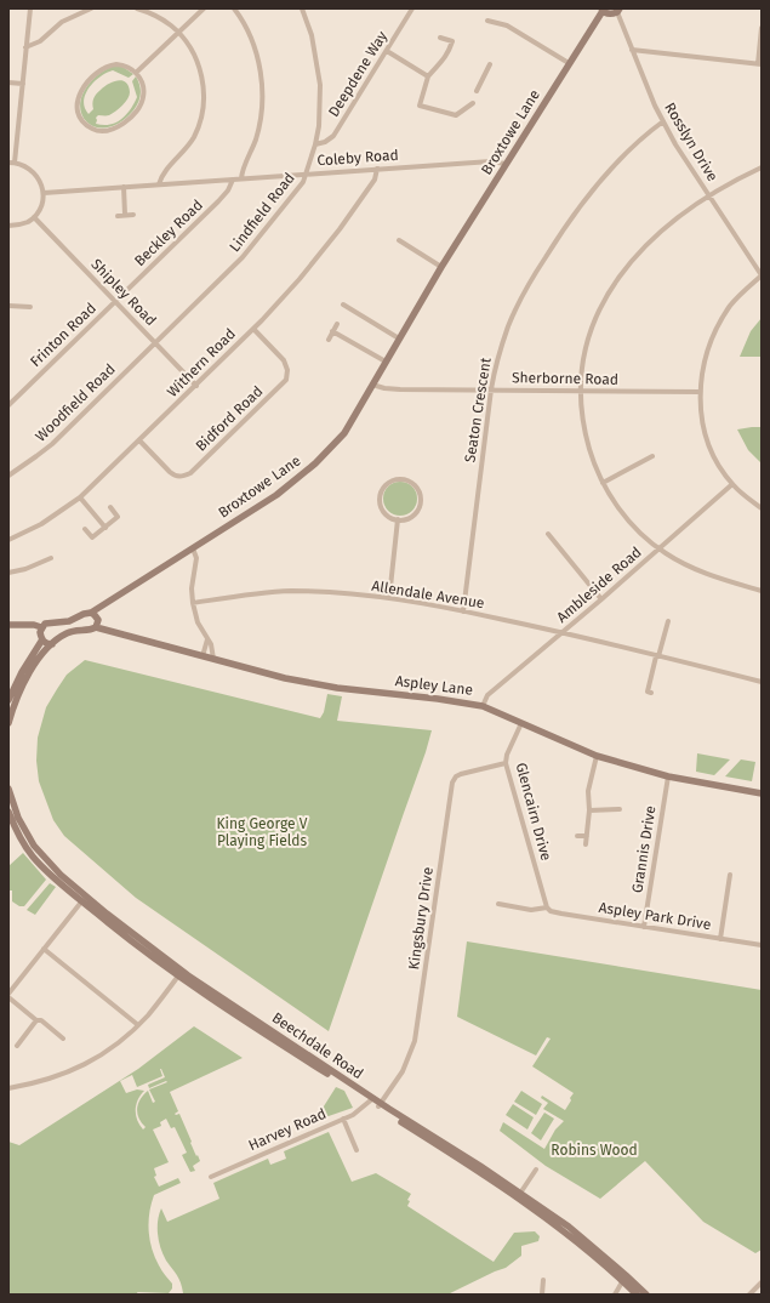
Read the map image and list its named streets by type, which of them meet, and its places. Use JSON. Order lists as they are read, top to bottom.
{
  "streets": {
    "main road": ["Broxtowe Lane", "Aspley Lane", "Beechdale Road"],
    "street": [
      "Deepdene Way",
      "Rosslyn Drive",
      "Coleby Road",
      "Lindfield Road",
      "Beckley Road",
      "Shipley Road",
      "Frinton Road",
      "Withern Road",
      "Sherborne Road",
      "Woodfield Road",
      "Seaton Crescent",
      "Bidford Road",
      "Ambleside Road",
      "Allendale Avenue",
      "Glencairn Drive",
      "Grannis Drive",
      "Aspley Park Drive",
      "Kingsbury Drive",
      "Harvey Road"
    ]
  },
  "crossings": [
    ["Deepdene Way", "Lindfield Road"],
    ["Broxtowe Lane", "Coleby Road"],
    ["Broxtowe Lane", "Sherborne Road"],
    ["Rosslyn Drive", "Seaton Crescent"],
    ["Coleby Road", "Lindfield Road"],
    ["Coleby Road", "Beckley Road"],
    ["Coleby Road", "Withern Road"],
    ["Lindfield Road", "Shipley Road"],
    ["Lindfield Road", "Woodfield Road"],
    ["Beckley Road", "Shipley Road"],
    ["Beckley Road", "Frinton Road"],
    ["Shipley Road", "Frinton Road"],
    ["Shipley Road", "Withern Road"],
    ["Shipley Road", "Woodfield Road"],
    ["Withern Road", "Bidford Road"],
    ["Sherborne Road", "Seaton Crescent"],
    ["Seaton Crescent", "Allendale Avenue"],
    ["Ambleside Road", "Allendale Avenue"],
    ["Ambleside Road", "Aspley Lane"],
    ["Aspley Lane", "Glencairn Drive"],
    ["Aspley Lane", "Grannis Drive"],
    ["Glencairn Drive", "Aspley Park Drive"],
    ["Glencairn Drive", "Kingsbury Drive"],
    ["Grannis Drive", "Aspley Park Drive"],
    ["Kingsbury Drive", "Beechdale Road"],
    ["Beechdale Road", "Harvey Road"]
  ],
  "parks": ["King George V Playing Fields", "Robins Wood"]
}
